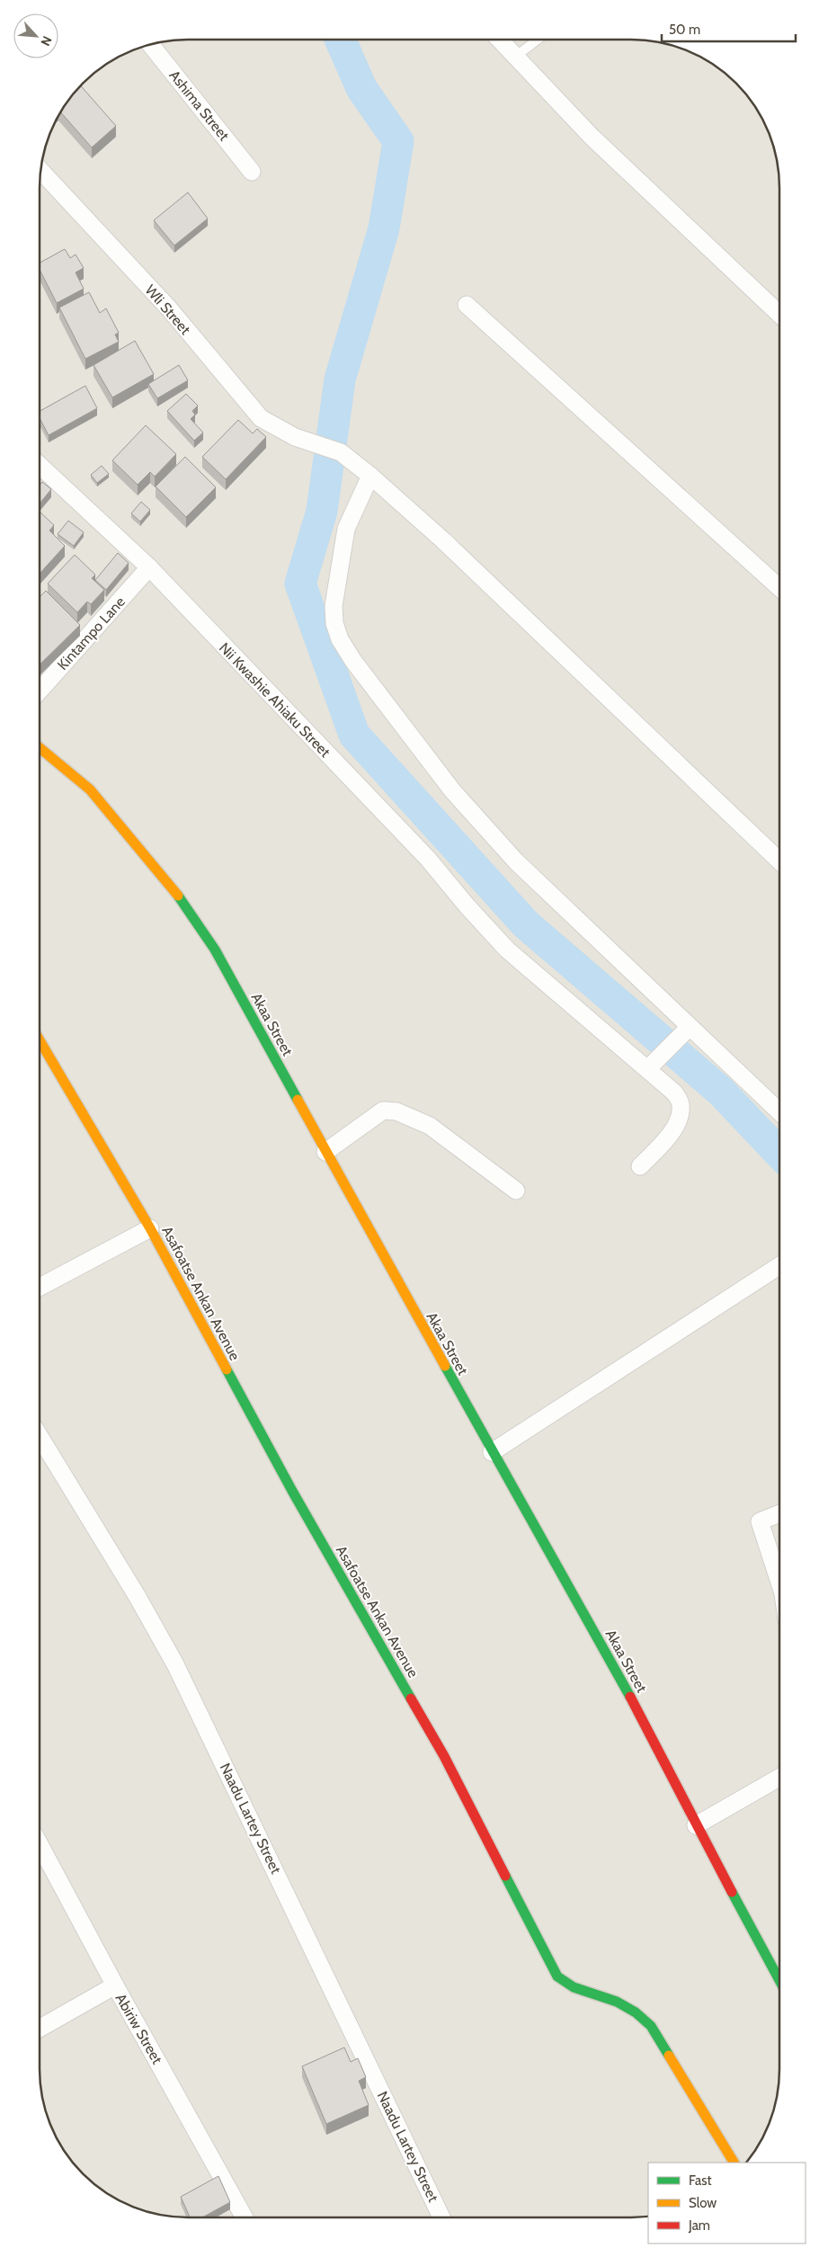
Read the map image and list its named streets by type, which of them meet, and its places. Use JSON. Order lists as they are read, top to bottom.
{
  "streets": {
    "street": [
      "Ashima Street",
      "Wli Street",
      "Kintampo Lane",
      "Nii Kwashie Ahiaku Street",
      "Akaa Street",
      "Asafoatse Ankan Avenue",
      "Naadu Lartey Street",
      "Abiriw Street"
    ]
  },
  "crossings": [
    ["Kintampo Lane", "Nii Kwashie Ahiaku Street"]
  ],
  "legend": ["Fast", "Slow", "Jam"],
  "scale_bar": "50 m",
  "north": "bottom right"
}
